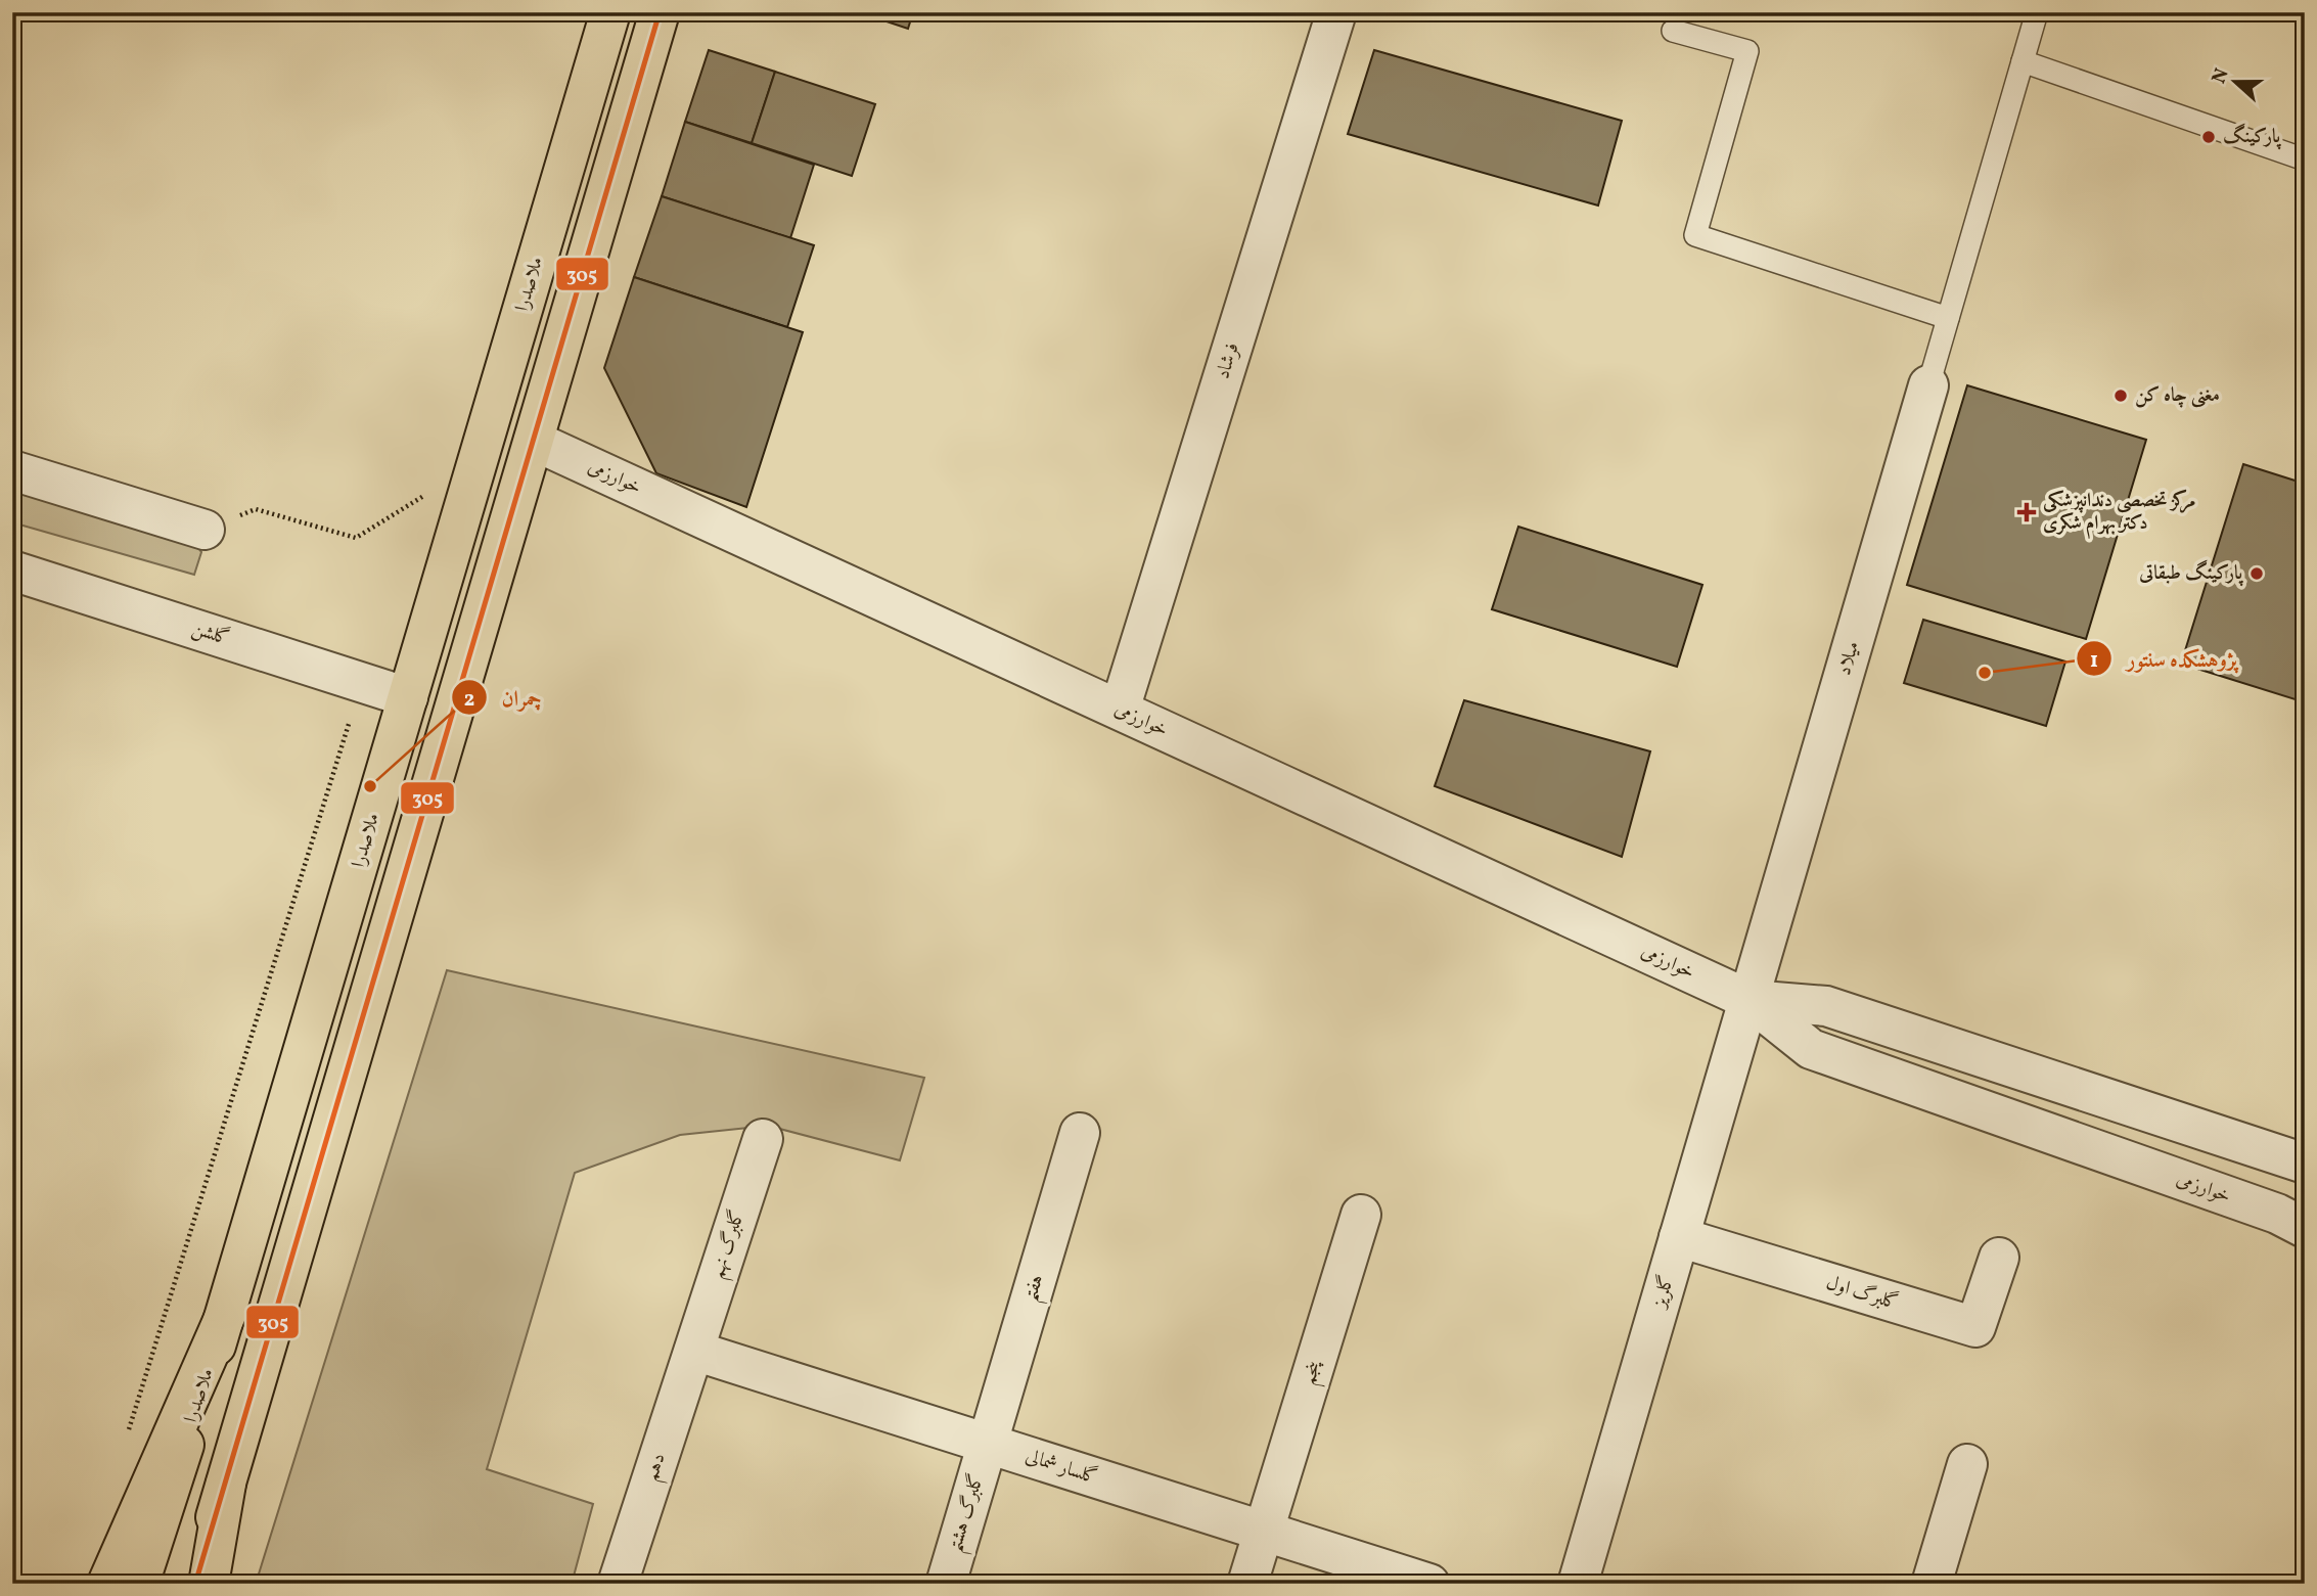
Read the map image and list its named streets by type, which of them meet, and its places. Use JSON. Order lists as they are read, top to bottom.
{
  "streets": {
    "main road": ["ملاصدرا"],
    "street": [
      "فرشاد",
      "خوارزمی",
      "گلشن",
      "میلاد",
      "گلبرگ نهم",
      "هفتم",
      "گلریز",
      "گلبرگ اول",
      "پنجم",
      "دهم",
      "گلسار شمالی",
      "گلبرگ هشتم"
    ]
  },
  "crossings": [
    ["ملاصدرا", "گلشن"],
    ["فرشاد", "خوارزمی"],
    ["خوارزمی", "میلاد"],
    ["خوارزمی", "گلریز"],
    ["میلاد", "گلریز"],
    ["گلبرگ نهم", "دهم"],
    ["گلبرگ نهم", "گلسار شمالی"],
    ["هفتم", "گلسار شمالی"],
    ["هفتم", "گلبرگ هشتم"],
    ["گلریز", "گلبرگ اول"],
    ["پنجم", "گلسار شمالی"],
    ["دهم", "گلسار شمالی"],
    ["گلسار شمالی", "گلبرگ هشتم"]
  ],
  "places": {
    "other": [
      "پارکینگ",
      "مغنی چاه کن",
      "پارکینگ طبقاتی",
      "پژوهشکده سنتور",
      "چمران"
    ],
    "health": ["مرکز تخصصی دندانپزشکی دکتر بهرام شکری"]
  },
  "lines": ["transit line 305"],
  "north": "left"
}
